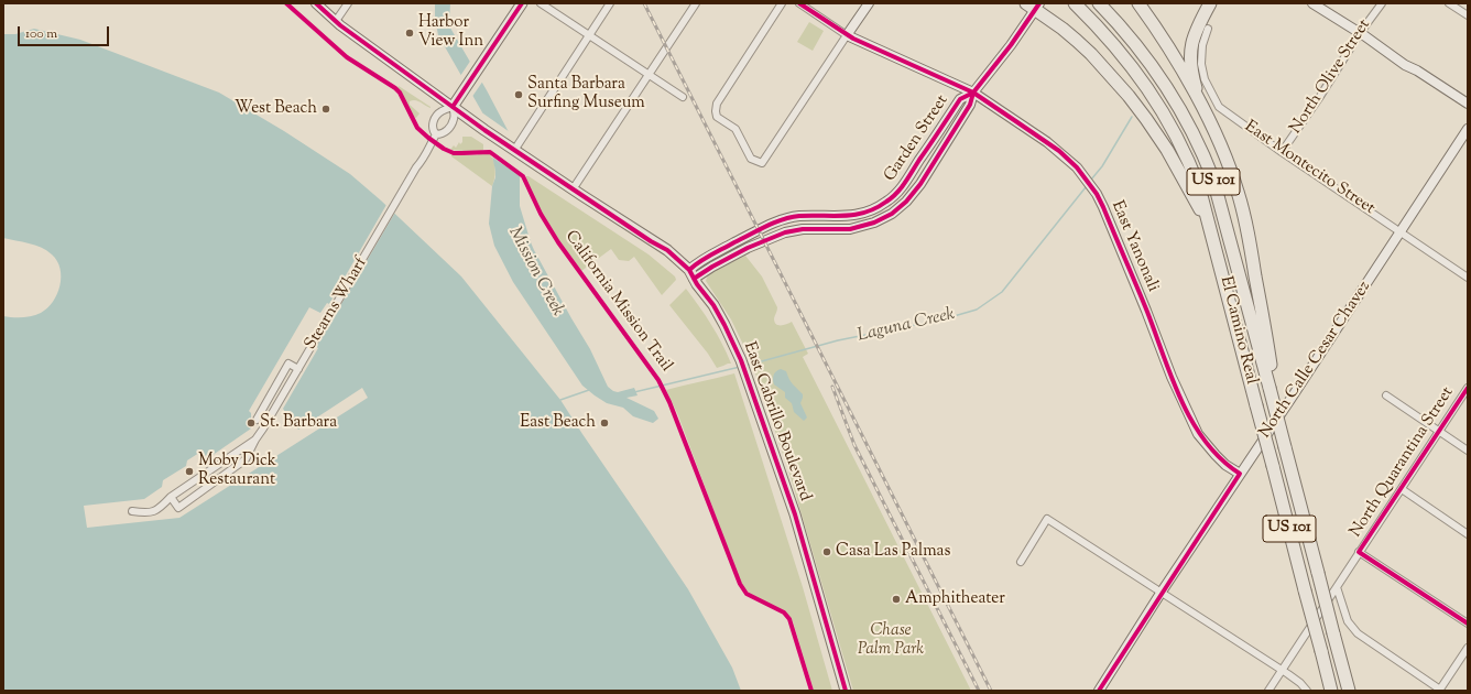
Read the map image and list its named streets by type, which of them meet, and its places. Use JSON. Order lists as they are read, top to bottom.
{
  "streets": {
    "highway": ["US 101", "El Camino Real"],
    "main road": ["East Cabrillo Boulevard"],
    "street": [
      "North Olive Street",
      "Garden Street",
      "East Montecito Street",
      "East Yanonali",
      "Stearns Wharf",
      "North Calle Cesar Chavez",
      "North Quarantina Street"
    ],
    "cycle path": ["California Mission Trail"]
  },
  "crossings": [
    ["North Olive Street", "East Montecito Street"],
    ["Garden Street", "East Yanonali"],
    ["Garden Street", "East Cabrillo Boulevard"],
    ["East Montecito Street", "North Calle Cesar Chavez"],
    ["East Yanonali", "North Calle Cesar Chavez"],
    ["Stearns Wharf", "East Cabrillo Boulevard"]
  ],
  "water": ["Mission Creek", "Laguna Creek"],
  "parks": ["Chase Palm Park"],
  "places": [
    "Harbor View Inn",
    "Santa Barbara Surfing Museum",
    "West Beach",
    "St. Barbara",
    "East Beach",
    "Moby Dick Restaurant",
    "Casa Las Palmas",
    "Amphitheater"
  ],
  "scale_bar": "100 m"
}
